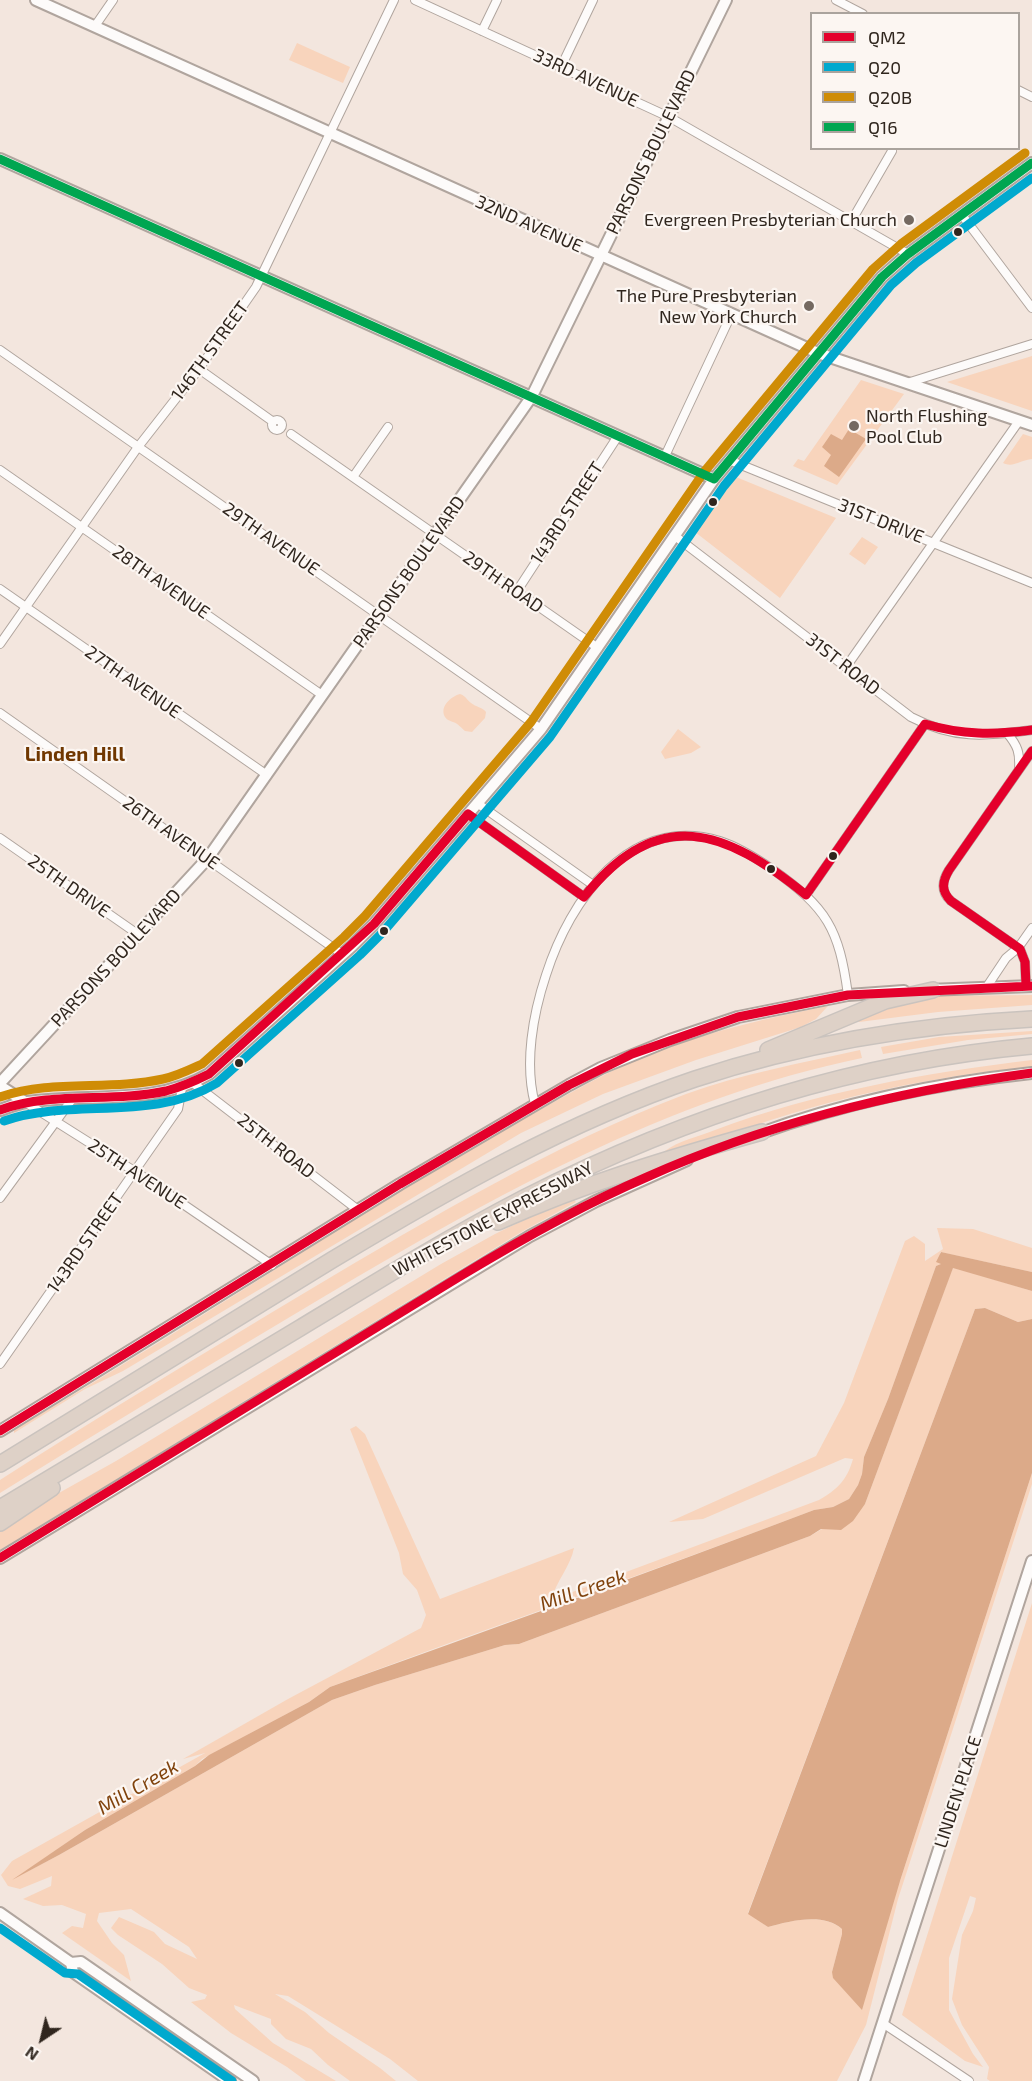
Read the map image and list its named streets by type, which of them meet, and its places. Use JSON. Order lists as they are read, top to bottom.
{
  "streets": {
    "highway": ["WHITESTONE EXPRESSWAY"],
    "street": [
      "33RD AVENUE",
      "PARSONS BOULEVARD",
      "32ND AVENUE",
      "146TH STREET",
      "143RD STREET",
      "31ST DRIVE",
      "29TH AVENUE",
      "28TH AVENUE",
      "29TH ROAD",
      "31ST ROAD",
      "27TH AVENUE",
      "26TH AVENUE",
      "25TH DRIVE",
      "25TH ROAD",
      "25TH AVENUE",
      "LINDEN PLACE"
    ]
  },
  "crossings": [
    ["33RD AVENUE", "PARSONS BOULEVARD"],
    ["PARSONS BOULEVARD", "32ND AVENUE"],
    ["PARSONS BOULEVARD", "29TH AVENUE"],
    ["PARSONS BOULEVARD", "28TH AVENUE"],
    ["PARSONS BOULEVARD", "29TH ROAD"],
    ["PARSONS BOULEVARD", "27TH AVENUE"],
    ["PARSONS BOULEVARD", "26TH AVENUE"],
    ["PARSONS BOULEVARD", "25TH DRIVE"],
    ["PARSONS BOULEVARD", "25TH AVENUE"],
    ["32ND AVENUE", "146TH STREET"],
    ["146TH STREET", "29TH AVENUE"],
    ["146TH STREET", "28TH AVENUE"],
    ["146TH STREET", "27TH AVENUE"],
    ["143RD STREET", "29TH ROAD"],
    ["143RD STREET", "25TH AVENUE"]
  ],
  "districts": ["Linden Hill"],
  "water": ["Mill Creek"],
  "places": ["Evergreen Presbyterian Church", "The Pure Presbyterian New York Church", "North Flushing Pool Club"],
  "lines": [
    "transit line Q20B",
    "transit line Q16",
    "transit line Q20",
    "transit line QM2"
  ],
  "legend": [
    "QM2",
    "Q20",
    "Q20B",
    "Q16"
  ],
  "north": "bottom left"
}
